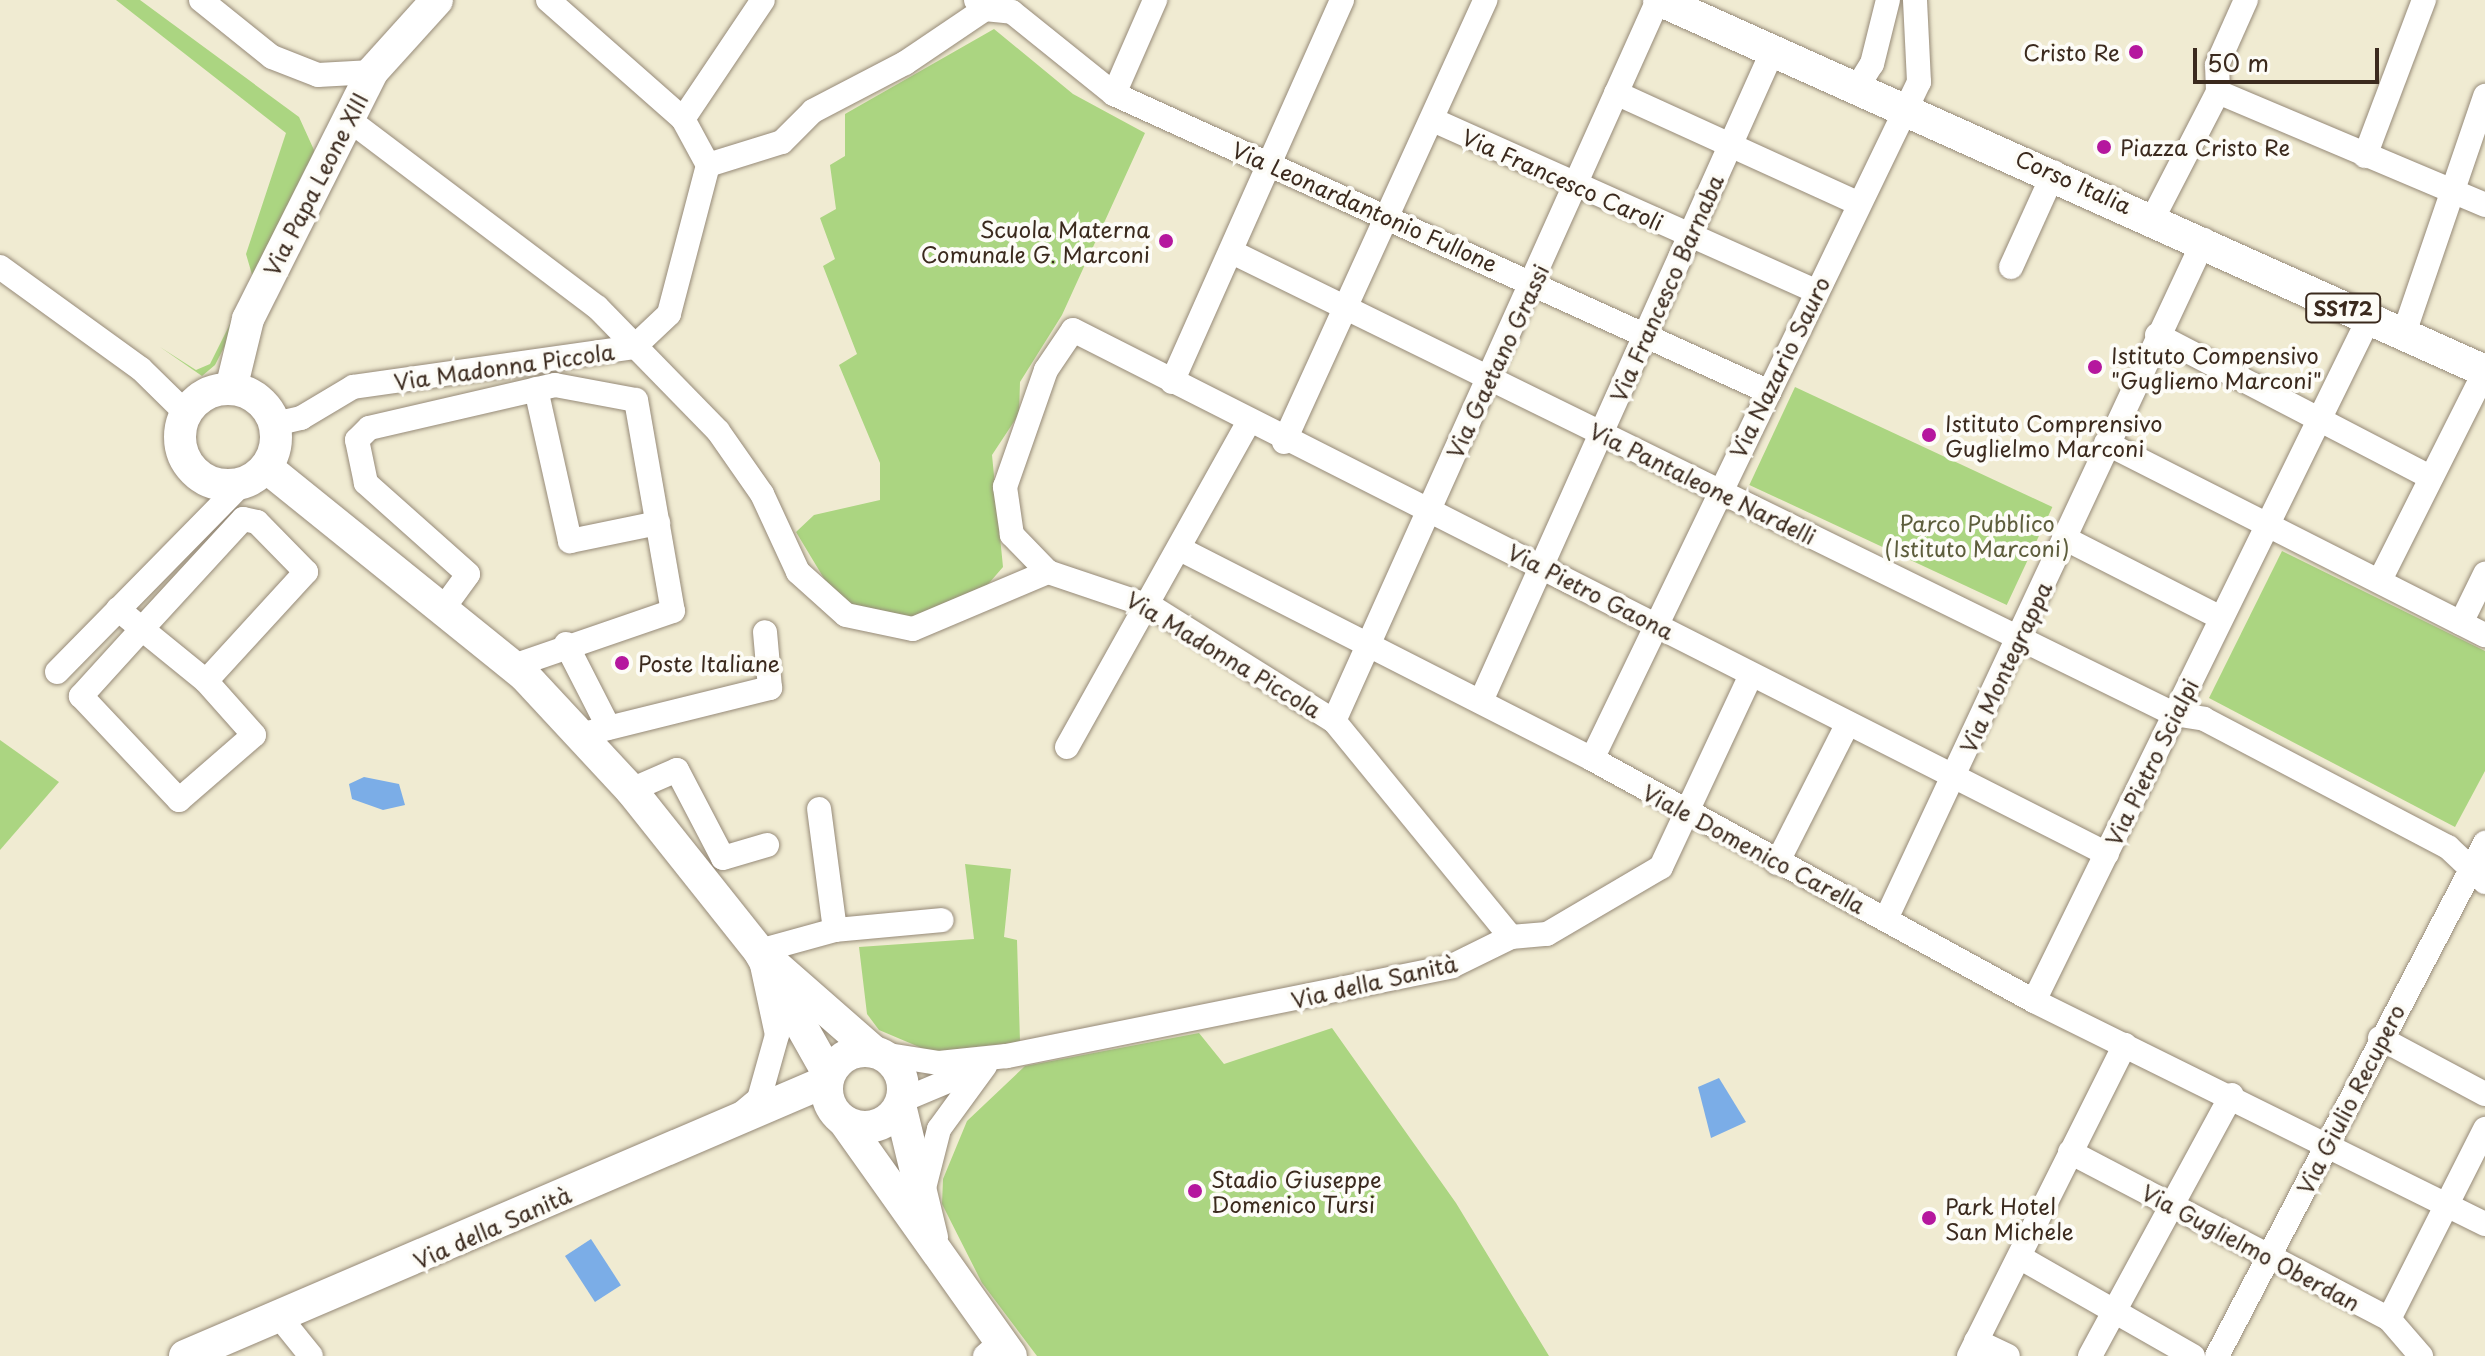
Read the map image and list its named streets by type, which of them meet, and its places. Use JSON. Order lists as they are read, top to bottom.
{
  "streets": {
    "main road": [
      "Corso Italia",
      "Via Papa Leone XIII",
      "SS172",
      "Via della Sanità"
    ],
    "street": [
      "Via Francesco Caroli",
      "Via Leonardantonio Fullone",
      "Via Francesco Barnaba",
      "Via Gaetano Grassi",
      "Via Madonna Piccola",
      "Via Nazario Sauro",
      "Via Pantaleone Nardelli",
      "Via Pietro Gaona",
      "Via Montegrappa",
      "Via Pietro Scialpi",
      "Viale Domenico Carella",
      "Via Giulio Recupero",
      "Via Guglielmo Oberdan"
    ]
  },
  "crossings": [
    ["Via Francesco Caroli", "Via Francesco Barnaba"],
    ["Via Francesco Caroli", "Via Gaetano Grassi"],
    ["Via Francesco Caroli", "Via Nazario Sauro"],
    ["Corso Italia", "Via Francesco Barnaba"],
    ["Corso Italia", "Via Gaetano Grassi"],
    ["Corso Italia", "Via Nazario Sauro"],
    ["Corso Italia", "Via Montegrappa"],
    ["Corso Italia", "Via Pietro Scialpi"],
    ["Via Papa Leone XIII", "Via Madonna Piccola"],
    ["Via Leonardantonio Fullone", "Via Francesco Barnaba"],
    ["Via Leonardantonio Fullone", "Via Gaetano Grassi"],
    ["Via Leonardantonio Fullone", "Via Nazario Sauro"],
    ["Via Francesco Barnaba", "Via Pantaleone Nardelli"],
    ["Via Francesco Barnaba", "Via Pietro Gaona"],
    ["Via Francesco Barnaba", "Viale Domenico Carella"],
    ["Via Gaetano Grassi", "Via Madonna Piccola"],
    ["Via Gaetano Grassi", "Via Pantaleone Nardelli"],
    ["Via Gaetano Grassi", "Via Pietro Gaona"],
    ["Via Gaetano Grassi", "Viale Domenico Carella"],
    ["Via Madonna Piccola", "Via Pietro Gaona"],
    ["Via Madonna Piccola", "Via della Sanità"],
    ["Via Nazario Sauro", "Via Pantaleone Nardelli"],
    ["Via Nazario Sauro", "Via Pietro Gaona"],
    ["Via Nazario Sauro", "Viale Domenico Carella"],
    ["Via Pantaleone Nardelli", "Via Montegrappa"],
    ["Via Pantaleone Nardelli", "Via Pietro Scialpi"],
    ["Via Pantaleone Nardelli", "Via Giulio Recupero"],
    ["Via Pietro Gaona", "Via Montegrappa"],
    ["Via Pietro Gaona", "Via Pietro Scialpi"],
    ["Via Pietro Gaona", "Via della Sanità"],
    ["Via Montegrappa", "Viale Domenico Carella"],
    ["Via Pietro Scialpi", "Viale Domenico Carella"],
    ["Viale Domenico Carella", "Via della Sanità"],
    ["Viale Domenico Carella", "Via Giulio Recupero"],
    ["Via Giulio Recupero", "Via Guglielmo Oberdan"]
  ],
  "parks": ["Parco Pubblico (Istituto Marconi)"],
  "places": [
    "Cristo Re",
    "Piazza Cristo Re",
    "Scuola Materna Comunale G. Marconi",
    "Istituto Compensivo \"Gugliemo Marconi\"",
    "Istituto Comprensivo Guglielmo Marconi",
    "Poste Italiane",
    "Stadio Giuseppe Domenico Tursi",
    "Park Hotel San Michele"
  ],
  "scale_bar": "50 m"
}
